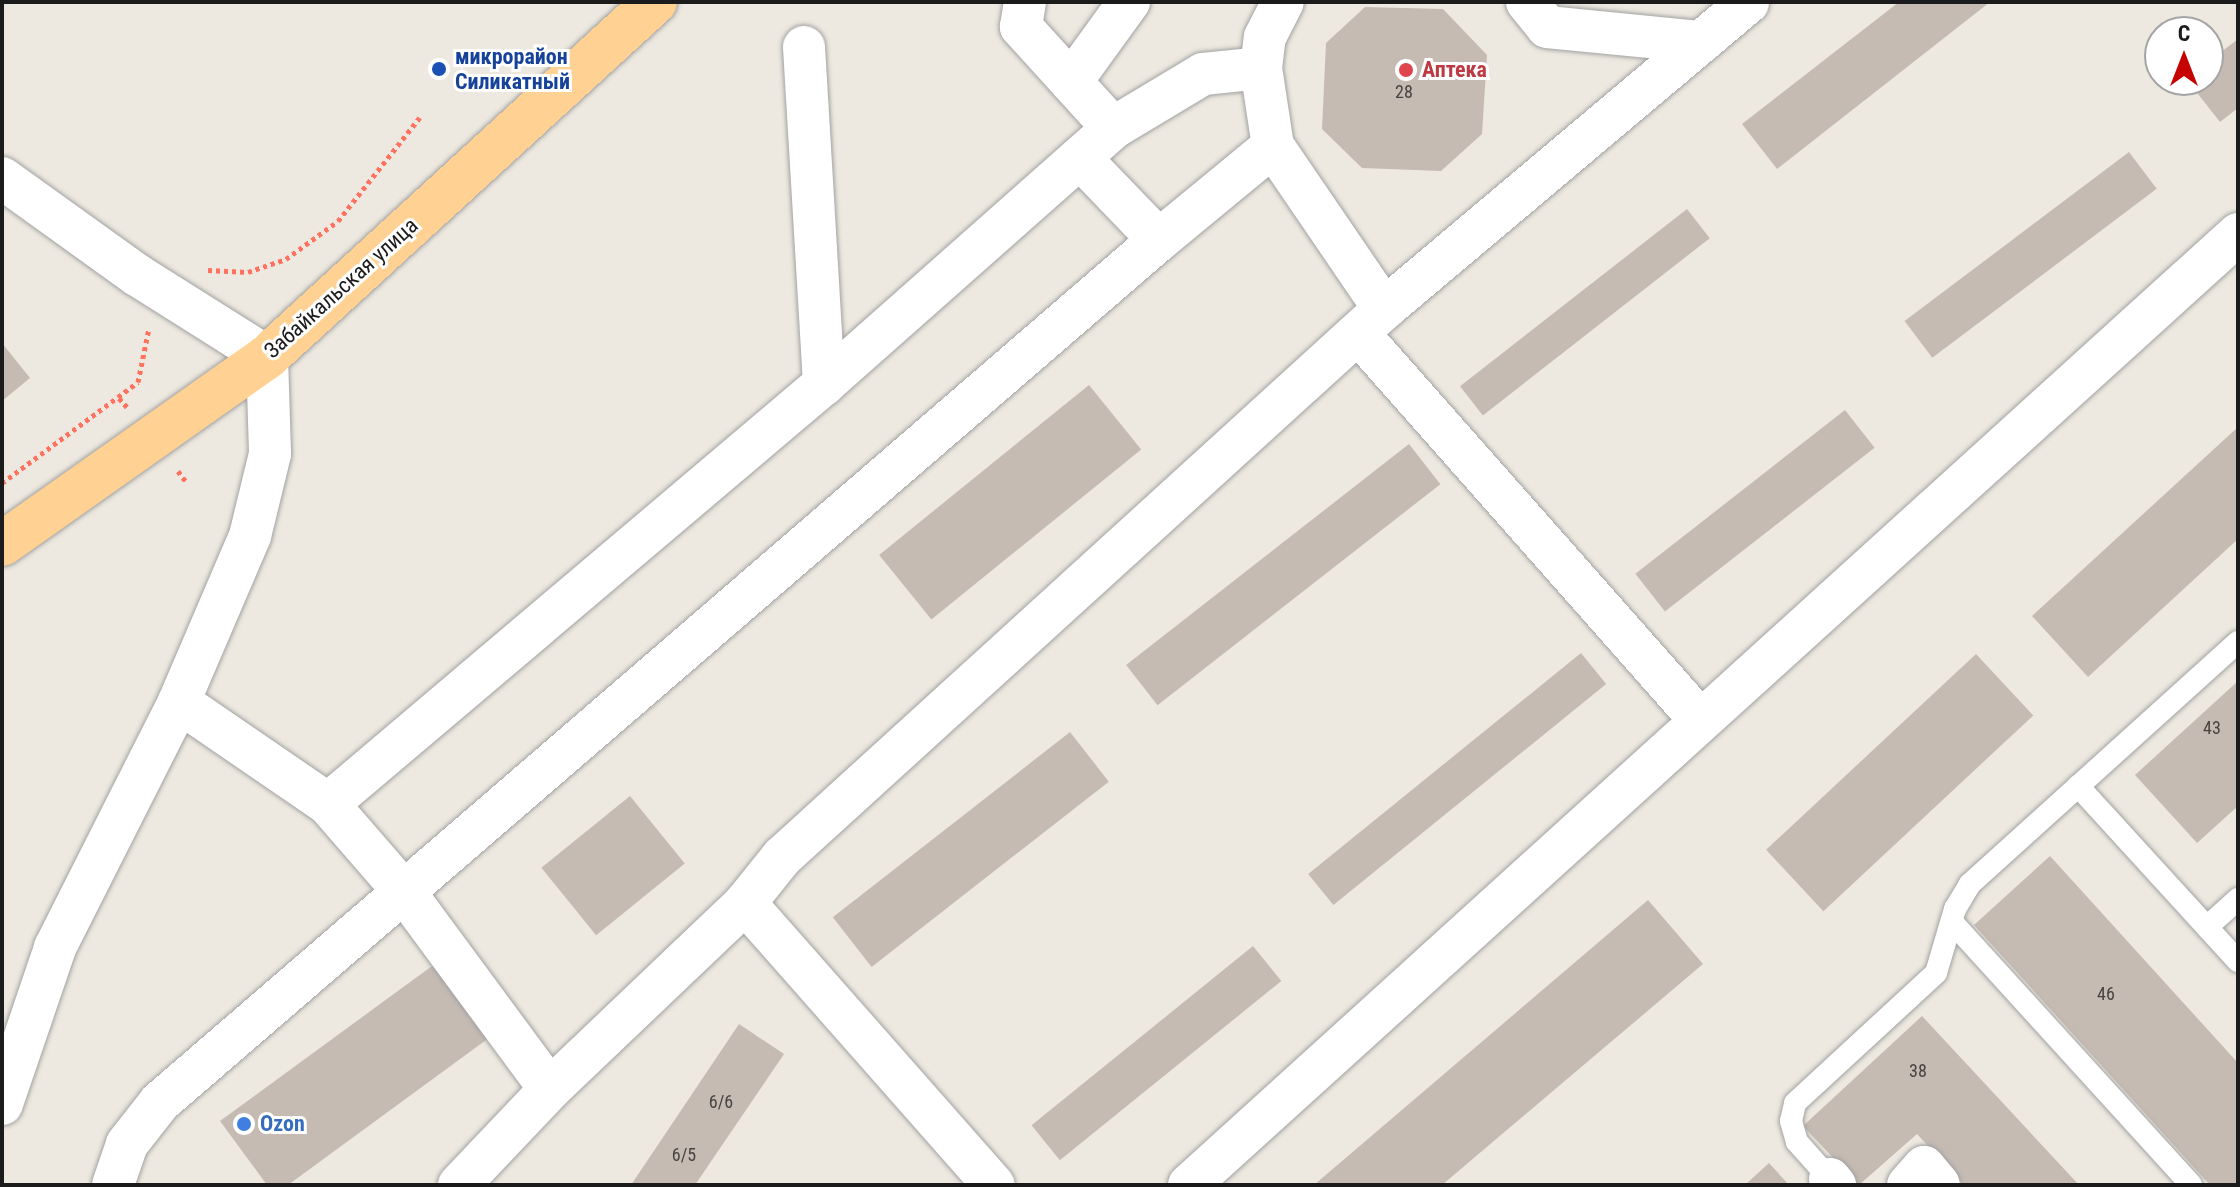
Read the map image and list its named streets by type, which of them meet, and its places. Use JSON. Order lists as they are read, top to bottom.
{
  "streets": {
    "main road": ["Забайкальская улица"]
  },
  "places": ["микрорайон Силикатный", "Аптека", "Ozon"],
  "house_numbers": [
    "28",
    "43",
    "46",
    "38",
    "6/6",
    "6/5"
  ],
  "north": "top"
}
